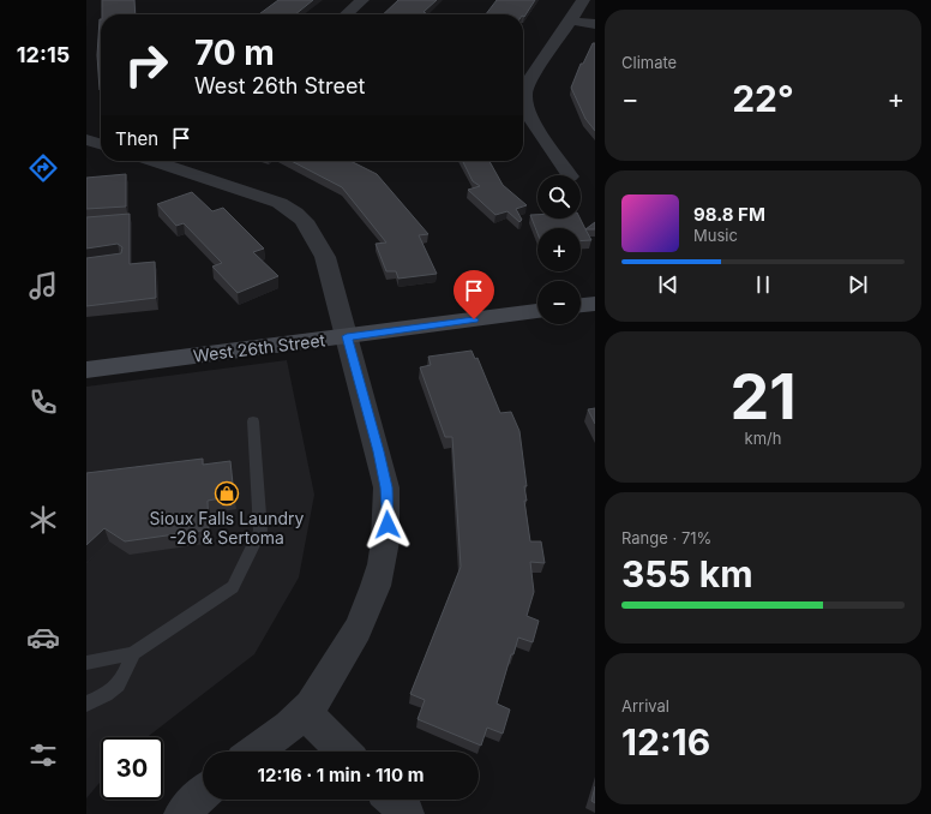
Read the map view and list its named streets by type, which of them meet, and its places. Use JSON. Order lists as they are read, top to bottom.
{
  "streets": {
    "main road": ["West 26th Street"]
  },
  "places": {
    "shop": ["Sioux Falls Laundry -26 & Sertoma"]
  },
  "page": {
    "tabs": "12:15",
    "tile": [
      "Climate",
      ["21", "km/h"],
      ["Range · 71%", "355 km"],
      ["Arrival", "12:16"]
    ],
    "turn": ["70 m", "West 26th Street"],
    "heat": ["−", "22°", "+"],
    "then": "Then",
    "map_buttons": ["+", "−"],
    "song": ["98.8 FM", "Music"],
    "limit": "30",
    "trip": "12:16 · 1 min · 110 m"
  }
}
